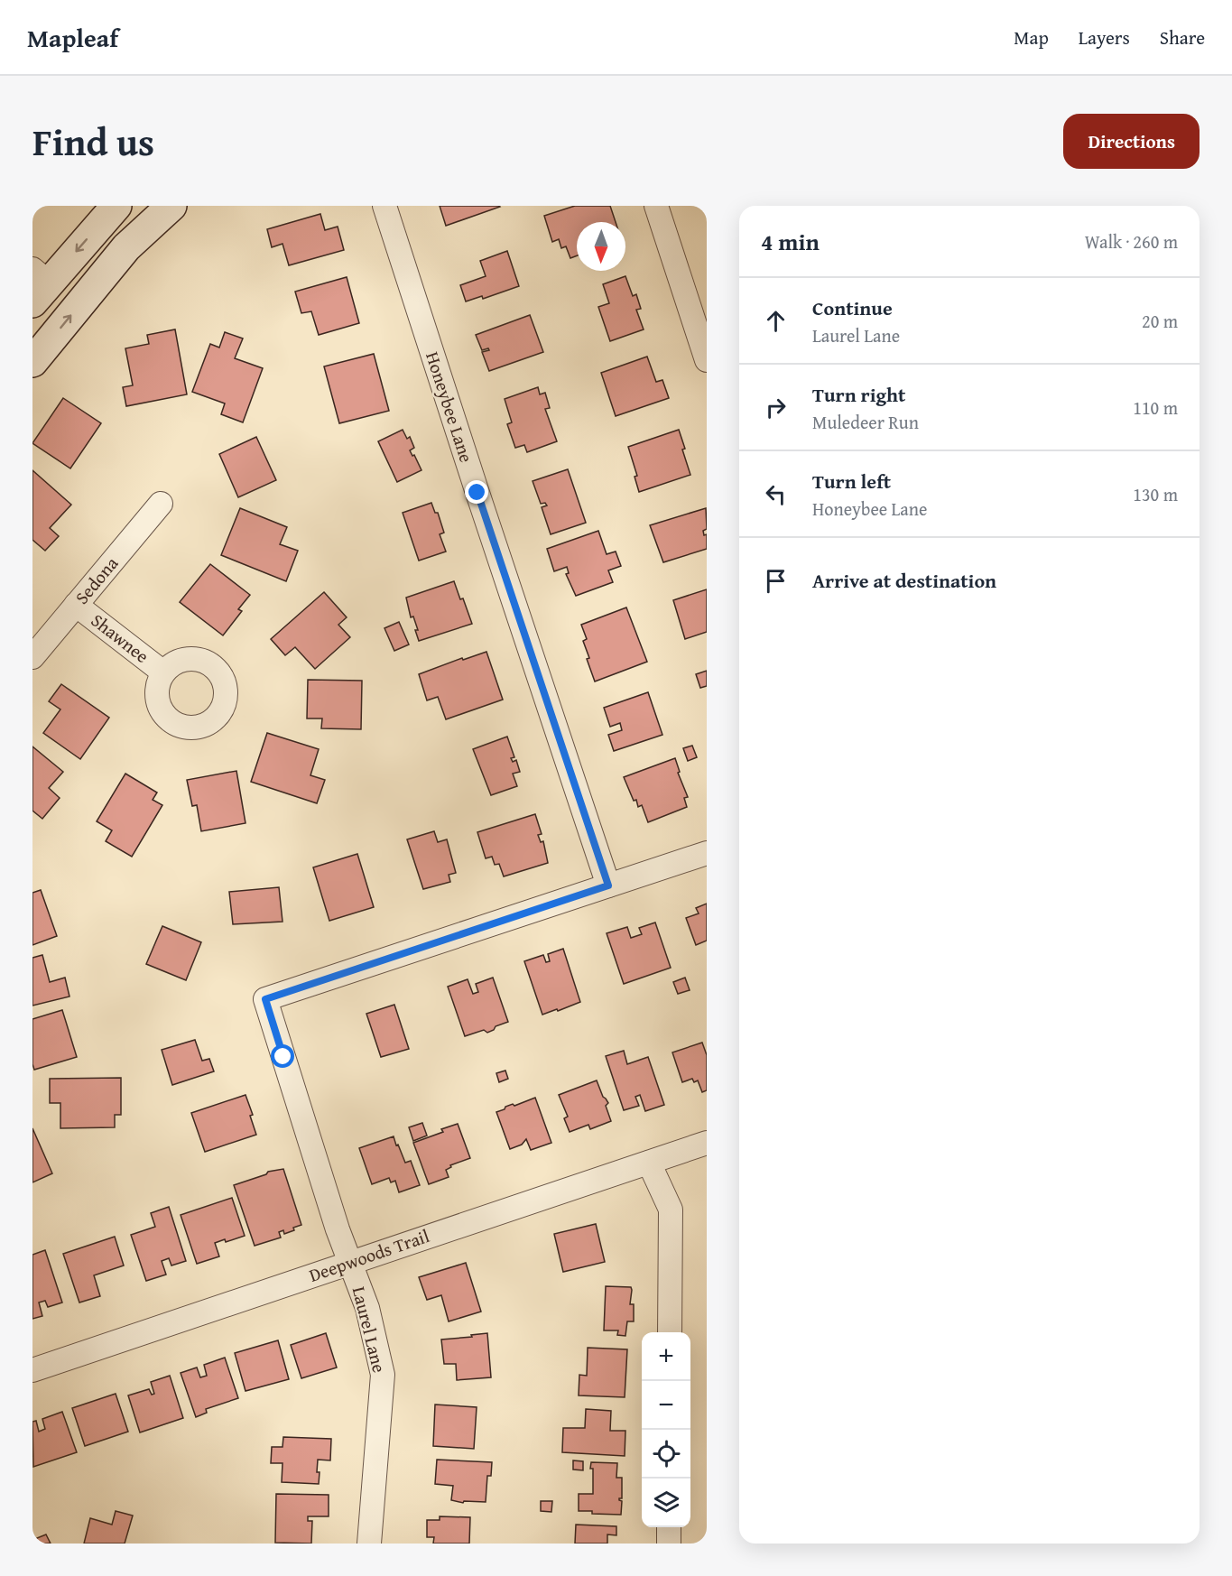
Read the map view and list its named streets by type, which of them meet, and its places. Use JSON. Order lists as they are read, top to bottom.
{
  "streets": {
    "street": [
      "Honeybee Lane",
      "Sedona",
      "Shawnee",
      "Deepwoods Trail",
      "Laurel Lane"
    ]
  },
  "crossings": [
    ["Honeybee Lane", "Laurel Lane"],
    ["Sedona", "Shawnee"],
    ["Deepwoods Trail", "Laurel Lane"]
  ],
  "north": "bottom",
  "page": {
    "header": "Mapleaf",
    "nav": ["Map", "Layers", "Share"],
    "title": "Find us",
    "buttons": "Directions",
    "heading": ["4 min", "Walk · 260 m"],
    "list": [
      ["Continue", "Laurel Lane", "20 m"],
      ["Turn right", "Muledeer Run", "110 m"],
      ["Turn left", "Honeybee Lane", "130 m"],
      "Arrive at destination"
    ],
    "map_buttons": ["+", "−"]
  }
}
